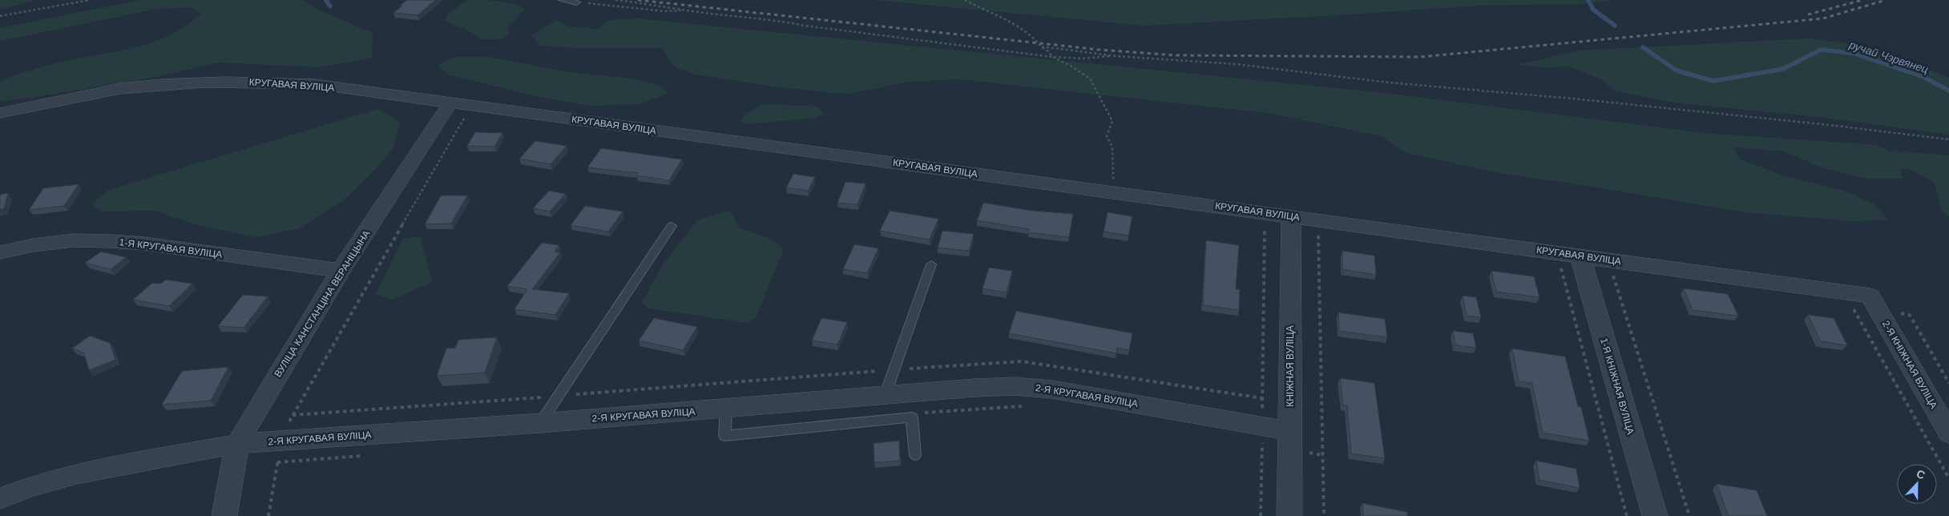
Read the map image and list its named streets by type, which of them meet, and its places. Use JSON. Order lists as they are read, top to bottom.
{
  "streets": {
    "street": [
      "КРУГАВАЯ ВУЛІЦА",
      "1-Я КРУГАВАЯ ВУЛІЦА",
      "ВУЛІЦА КАНСТАНЦІНА ВЕРАНІЦЫНА",
      "2-Я КНІЖНАЯ ВУЛІЦА",
      "КНІЖНАЯ ВУЛІЦА",
      "1-Я КНІЖНАЯ ВУЛІЦА",
      "2-Я КРУГАВАЯ ВУЛІЦА"
    ]
  },
  "crossings": [
    ["КРУГАВАЯ ВУЛІЦА", "ВУЛІЦА КАНСТАНЦІНА ВЕРАНІЦЫНА"],
    ["КРУГАВАЯ ВУЛІЦА", "2-Я КНІЖНАЯ ВУЛІЦА"],
    ["КРУГАВАЯ ВУЛІЦА", "КНІЖНАЯ ВУЛІЦА"],
    ["КРУГАВАЯ ВУЛІЦА", "1-Я КНІЖНАЯ ВУЛІЦА"],
    ["1-Я КРУГАВАЯ ВУЛІЦА", "ВУЛІЦА КАНСТАНЦІНА ВЕРАНІЦЫНА"],
    ["ВУЛІЦА КАНСТАНЦІНА ВЕРАНІЦЫНА", "2-Я КРУГАВАЯ ВУЛІЦА"],
    ["КНІЖНАЯ ВУЛІЦА", "2-Я КРУГАВАЯ ВУЛІЦА"]
  ],
  "water": ["ручай Чэрвянец"],
  "north": "top"
}
